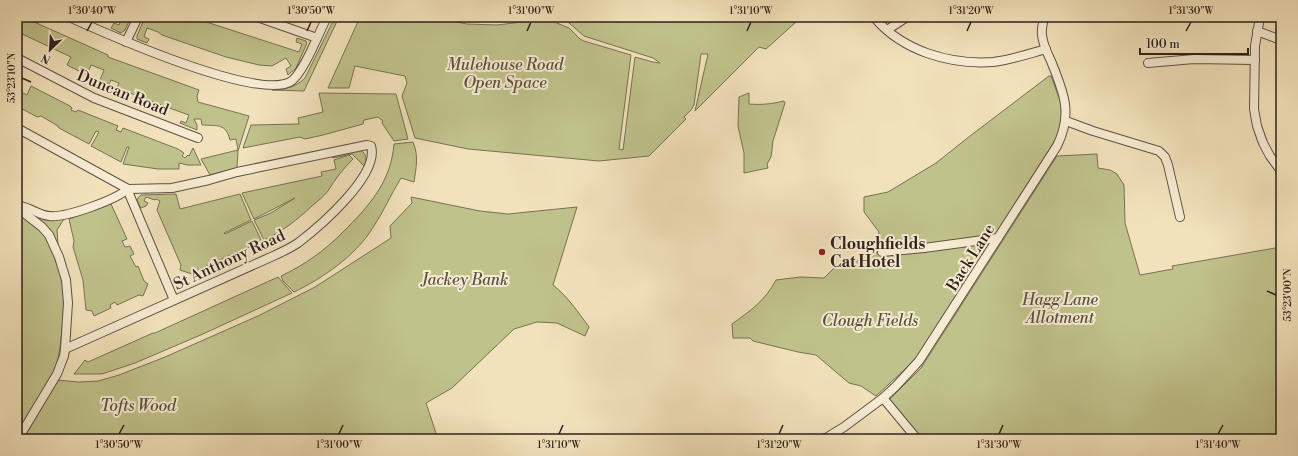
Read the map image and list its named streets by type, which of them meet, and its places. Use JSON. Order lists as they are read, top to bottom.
{
  "streets": {
    "street": ["Duncan Road", "Back Lane", "St Anthony Road"]
  },
  "parks": [
    "Mulehouse Road Open Space",
    "Jackey Bank",
    "Hagg Lane Allotment",
    "Clough Fields",
    "Tofts Wood"
  ],
  "places": ["Cloughfields Cat Hotel"],
  "scale_bar": "100 m",
  "north": "bottom left",
  "coordinates": [
    "1°30'40\"W",
    "1°30'50\"W",
    "1°31'00\"W",
    "1°31'10\"W",
    "1°31'20\"W",
    "1°31'30\"W",
    "53°23'10\"N",
    "53°23'00\"N",
    "1°31'40\"W"
  ]
}
